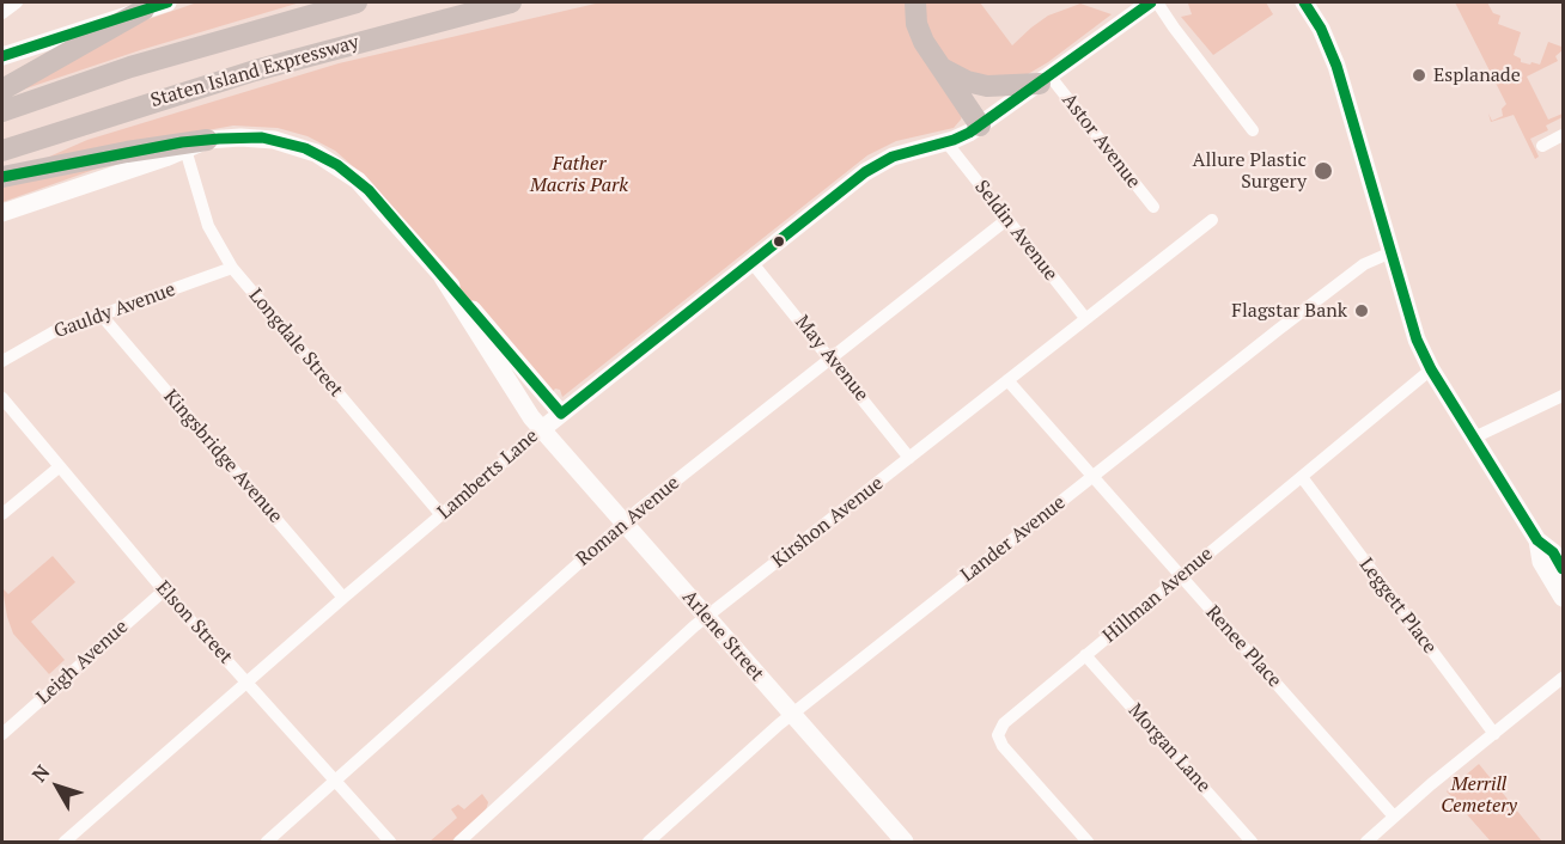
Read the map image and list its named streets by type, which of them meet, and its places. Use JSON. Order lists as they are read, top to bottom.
{
  "streets": {
    "highway": ["Staten Island Expressway"],
    "main road": ["Lamberts Lane", "Arlene Street"],
    "street": [
      "Astor Avenue",
      "Seldin Avenue",
      "Gauldy Avenue",
      "Longdale Street",
      "May Avenue",
      "Kingsbridge Avenue",
      "Roman Avenue",
      "Kirshon Avenue",
      "Lander Avenue",
      "Hillman Avenue",
      "Leggett Place",
      "Elson Street",
      "Renee Place",
      "Leigh Avenue",
      "Morgan Lane"
    ]
  },
  "crossings": [
    ["Astor Avenue", "Lamberts Lane"],
    ["Seldin Avenue", "Lamberts Lane"],
    ["Seldin Avenue", "Roman Avenue"],
    ["Seldin Avenue", "Kirshon Avenue"],
    ["Gauldy Avenue", "Longdale Street"],
    ["Gauldy Avenue", "Kingsbridge Avenue"],
    ["Longdale Street", "Lamberts Lane"],
    ["May Avenue", "Lamberts Lane"],
    ["May Avenue", "Roman Avenue"],
    ["May Avenue", "Kirshon Avenue"],
    ["Kingsbridge Avenue", "Lamberts Lane"],
    ["Lamberts Lane", "Elson Street"],
    ["Lamberts Lane", "Arlene Street"],
    ["Roman Avenue", "Elson Street"],
    ["Roman Avenue", "Arlene Street"],
    ["Kirshon Avenue", "Arlene Street"],
    ["Kirshon Avenue", "Renee Place"],
    ["Lander Avenue", "Arlene Street"],
    ["Lander Avenue", "Renee Place"],
    ["Hillman Avenue", "Leggett Place"],
    ["Hillman Avenue", "Renee Place"],
    ["Hillman Avenue", "Morgan Lane"],
    ["Elson Street", "Leigh Avenue"]
  ],
  "parks": ["Father Macris Park", "Merrill Cemetery"],
  "places": ["Esplanade", "Allure Plastic Surgery", "Flagstar Bank"],
  "north": "top left"
}
